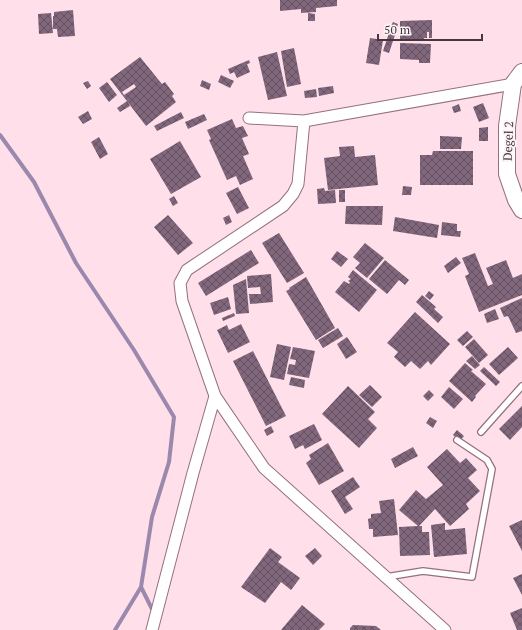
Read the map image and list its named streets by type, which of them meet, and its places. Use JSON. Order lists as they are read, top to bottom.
{
  "streets": {
    "street": ["Degel 2"]
  },
  "scale_bar": "50 m"
}
